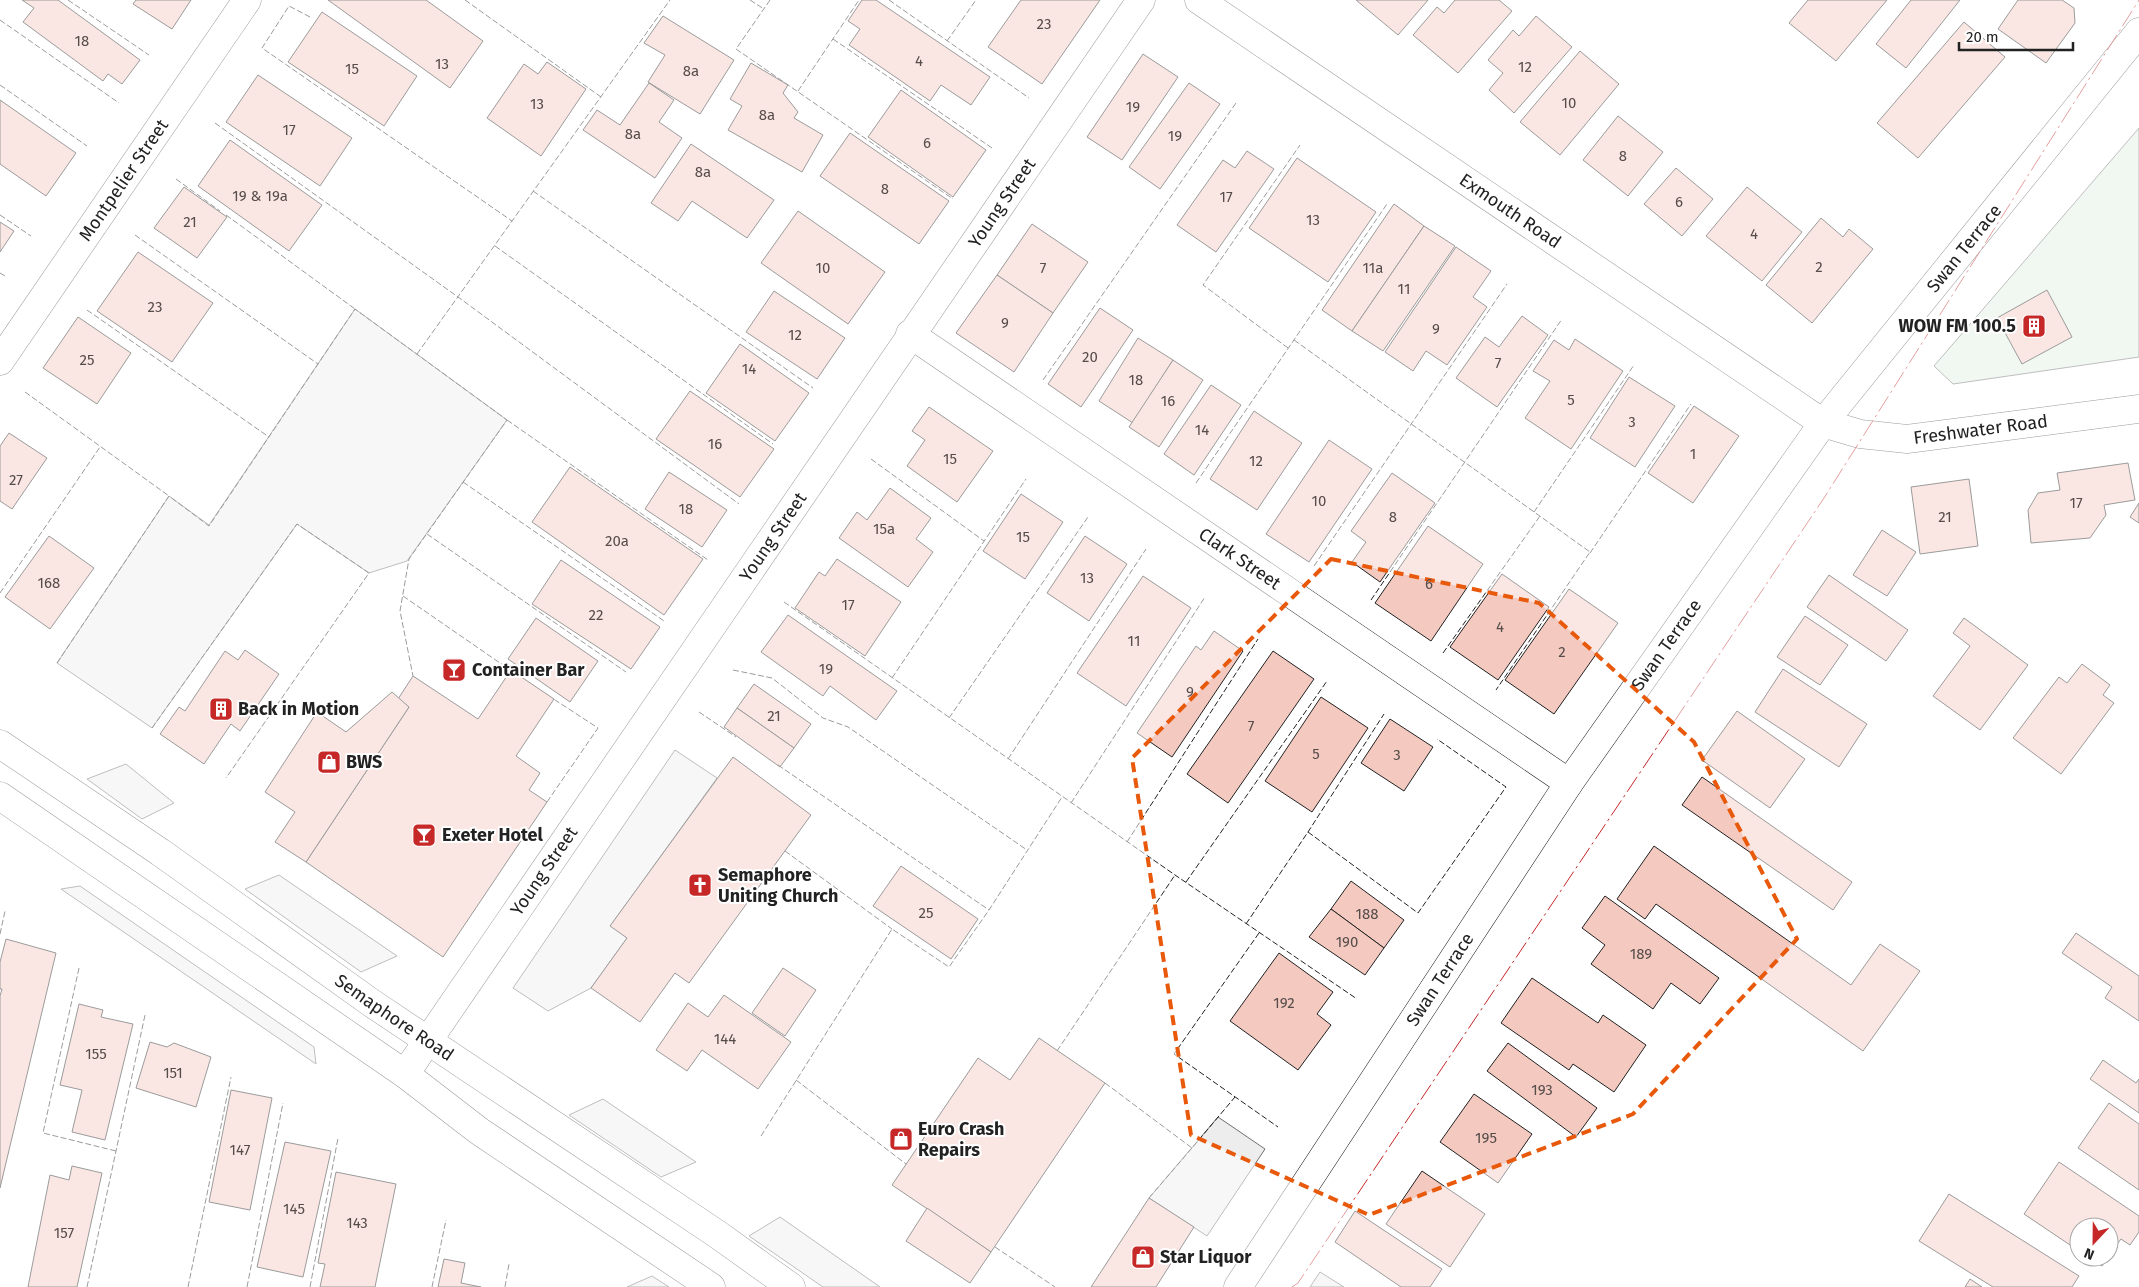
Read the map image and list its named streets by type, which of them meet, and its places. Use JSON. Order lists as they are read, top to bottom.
{
  "streets": {
    "street": [
      "Montpelier Street",
      "Young Street",
      "Exmouth Road",
      "Swan Terrace",
      "Freshwater Road",
      "Clark Street",
      "Semaphore Road"
    ]
  },
  "crossings": [
    ["Young Street", "Clark Street"],
    ["Young Street", "Semaphore Road"],
    ["Exmouth Road", "Swan Terrace"],
    ["Exmouth Road", "Freshwater Road"],
    ["Swan Terrace", "Freshwater Road"],
    ["Swan Terrace", "Clark Street"]
  ],
  "places": {
    "building": ["WOW FM 100.5", "Back in Motion"],
    "bar": ["Container Bar", "Exeter Hotel"],
    "shop": ["BWS", "Euro Crash Repairs", "Star Liquor"],
    "church": ["Semaphore Uniting Church"]
  },
  "house_numbers": [
    "23",
    "18",
    "4",
    "13",
    "12",
    "15",
    "8a",
    "10",
    "13",
    "19",
    "8a",
    "17",
    "8a",
    "19",
    "6",
    "8",
    "8a",
    "8",
    "19 & 19a",
    "17",
    "6",
    "13",
    "21",
    "4",
    "2",
    "10",
    "7",
    "11a",
    "11",
    "23",
    "9",
    "9",
    "12",
    "20",
    "25",
    "7",
    "14",
    "18",
    "5",
    "16",
    "3",
    "14",
    "16",
    "1",
    "15",
    "12",
    "27",
    "10",
    "17",
    "18",
    "8",
    "21",
    "15a",
    "15",
    "20a",
    "13",
    "168",
    "6",
    "17",
    "22",
    "4",
    "11",
    "2",
    "19",
    "9",
    "21",
    "7",
    "5",
    "3",
    "25",
    "188",
    "190",
    "189",
    "192",
    "144",
    "155",
    "151",
    "193",
    "195",
    "147",
    "145",
    "143",
    "157"
  ],
  "scale_bar": "20 m",
  "north": "bottom"
}
